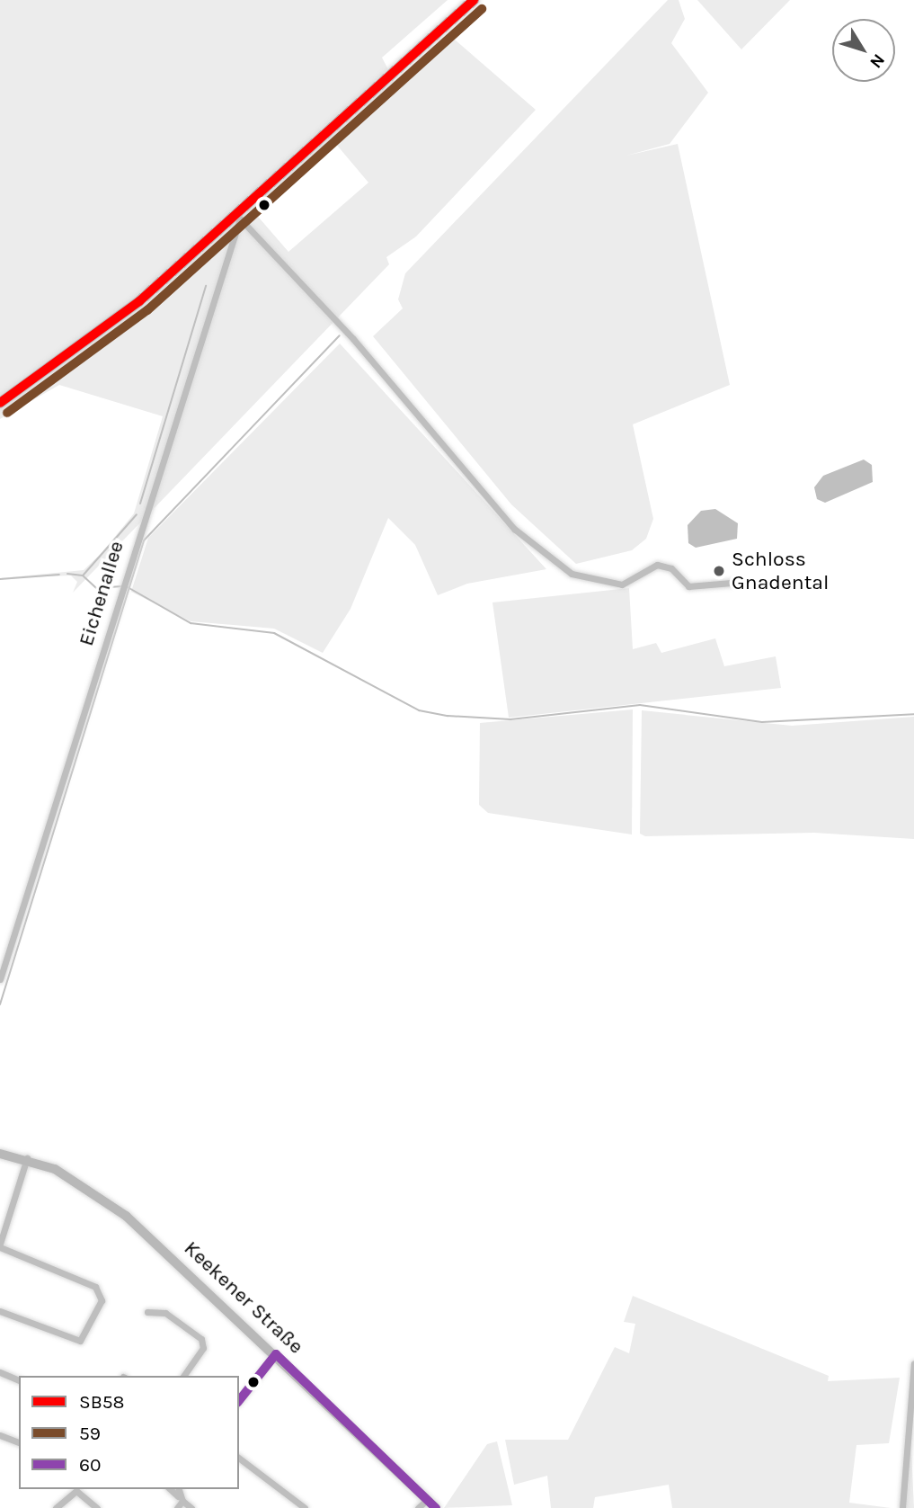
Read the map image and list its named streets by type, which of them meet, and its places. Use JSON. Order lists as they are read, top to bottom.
{
  "streets": {
    "main road": ["Keekener Straße"],
    "street": ["Eichenallee"]
  },
  "places": ["Schloss Gnadental"],
  "lines": ["transit line SB58", "transit line 59", "transit line 60"],
  "legend": ["SB58", "59", "60"],
  "north": "bottom right"
}
